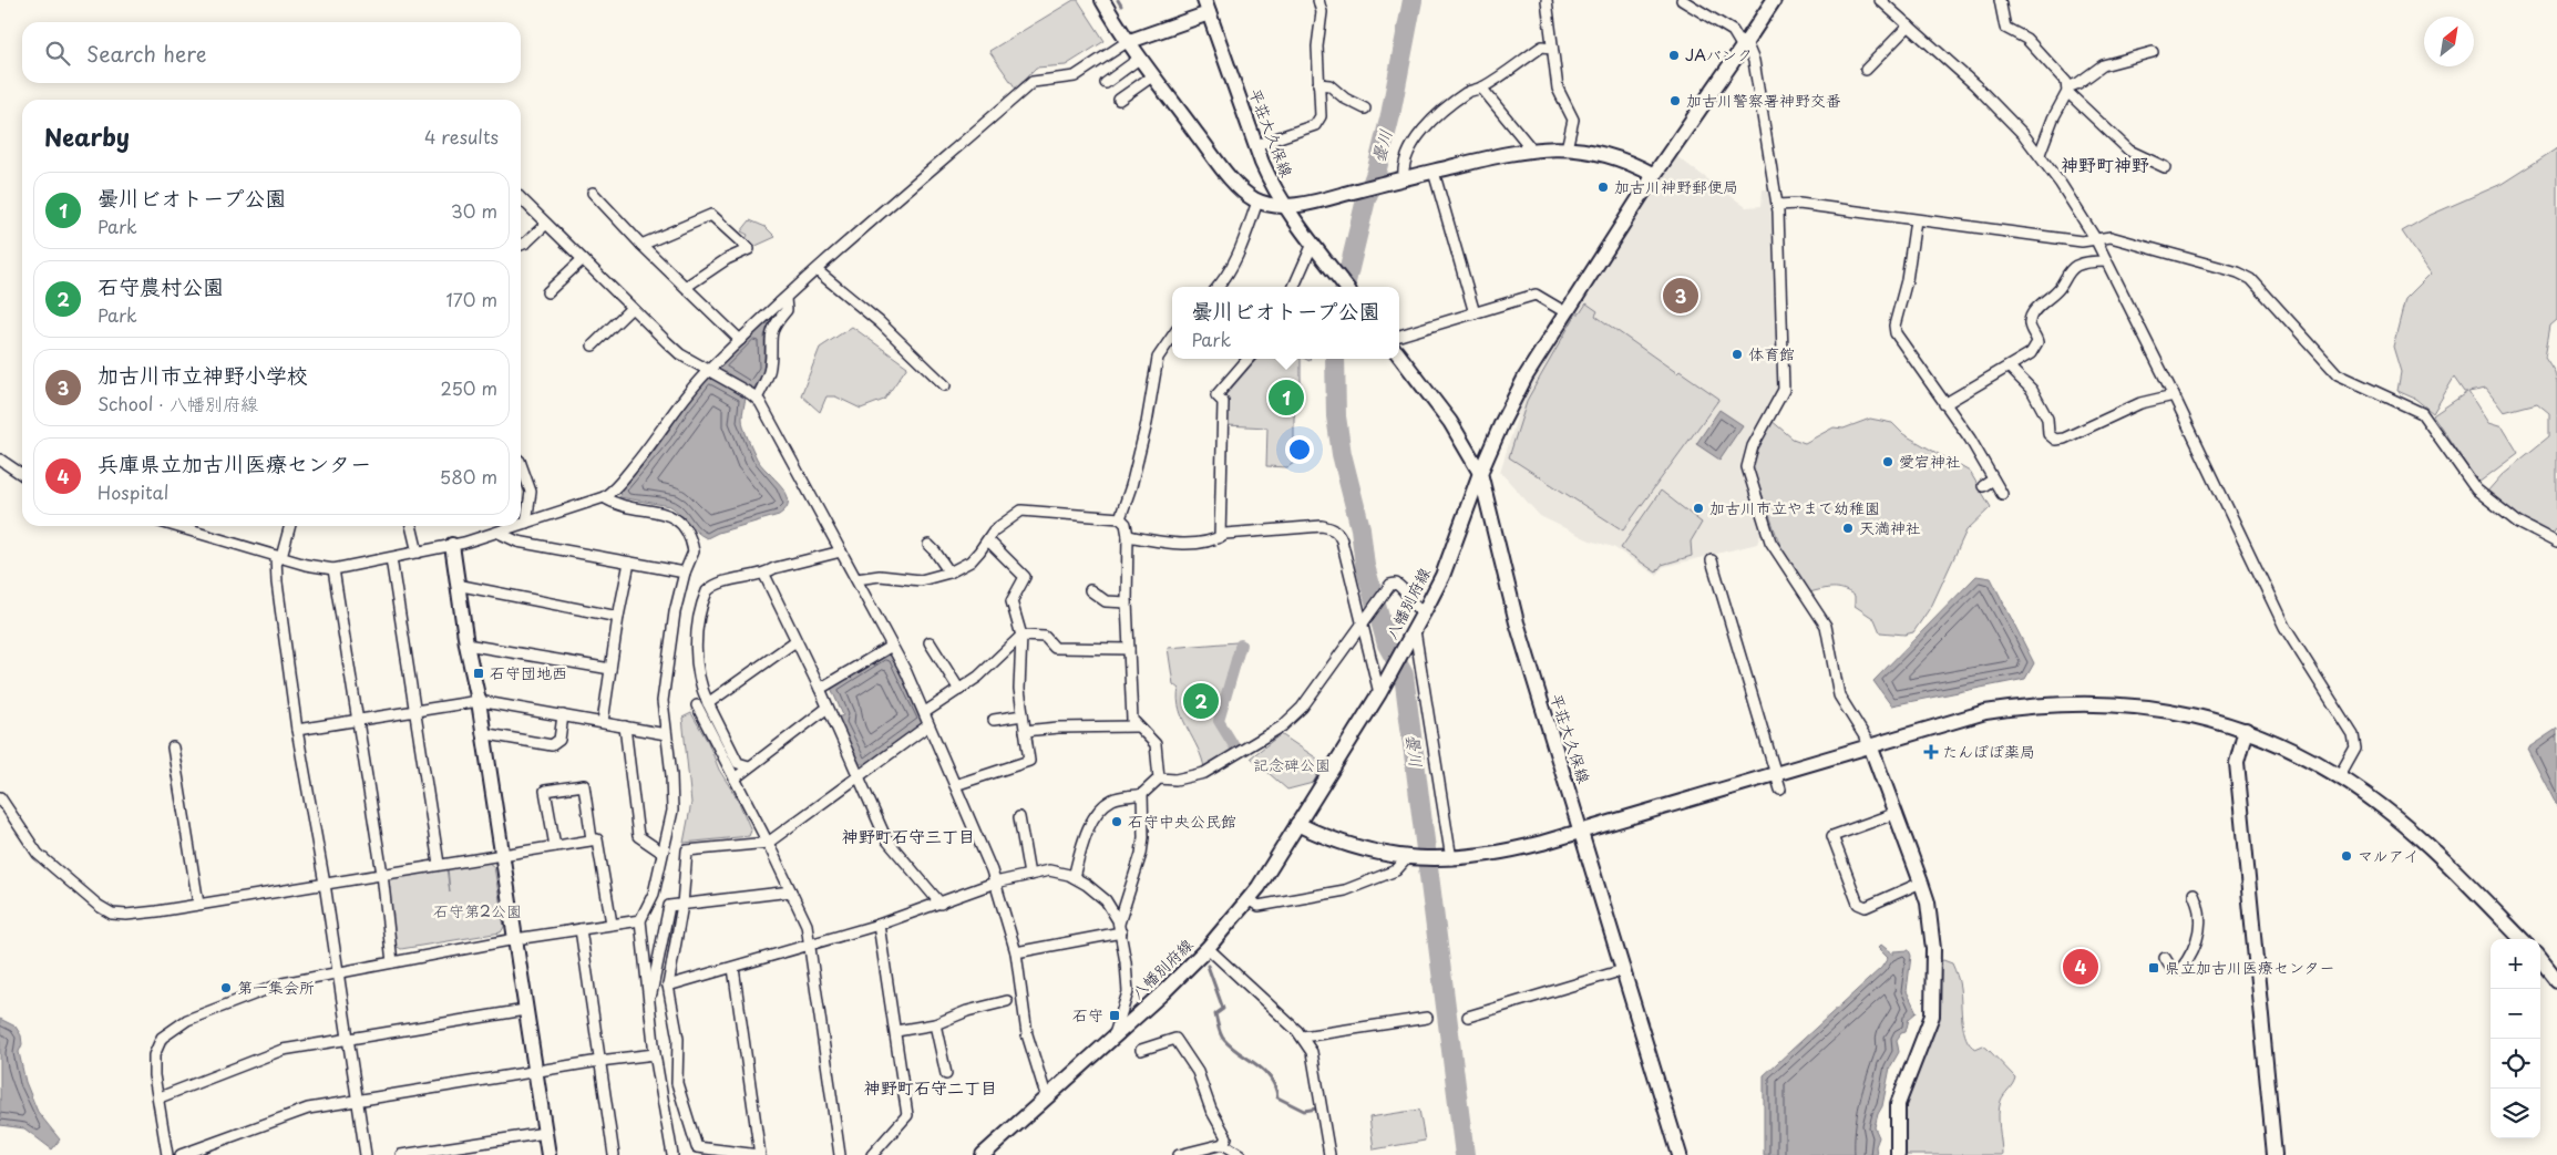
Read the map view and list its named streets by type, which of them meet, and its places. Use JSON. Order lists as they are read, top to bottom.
{
  "streets": {
    "street": ["平荘大久保線", "八幡別府線"]
  },
  "crossings": [
    ["平荘大久保線", "八幡別府線"]
  ],
  "districts": ["神野町神野", "神野町石守三丁目", "神野町石守二丁目"],
  "water": ["曇川"],
  "parks": ["記念碑公園", "石守第2公園"],
  "places": {
    "other": [
      "JAバンク",
      "加古川警察署神野交番",
      "加古川神野郵便局",
      "体育館",
      "愛宕神社",
      "加古川市立やまて幼稚園",
      "天満神社",
      "石守中央公民館",
      "マルアイ",
      "第一集会所"
    ],
    "transit": ["石守団地西", "県立加古川医療センター", "石守"],
    "health": ["たんぽぽ薬局"]
  },
  "north": "top right",
  "page": {
    "search": "Search here",
    "heading": ["Nearby", "4 results"],
    "list": [
      {
        "mark": "1",
        "name": "曇川ビオトープ公園",
        "note": "Park",
        "value": "30 m"
      },
      {
        "mark": "2",
        "name": "石守農村公園",
        "note": "Park",
        "value": "170 m"
      },
      {
        "mark": "3",
        "name": "加古川市立神野小学校",
        "note": "School · 八幡別府線",
        "value": "250 m"
      },
      {
        "mark": "4",
        "name": "兵庫県立加古川医療センター",
        "note": "Hospital",
        "value": "580 m"
      }
    ],
    "pins": [
      "3",
      "1",
      "2",
      "4"
    ],
    "popup": ["曇川ビオトープ公園", "Park"],
    "map_buttons": ["+", "−"]
  }
}
